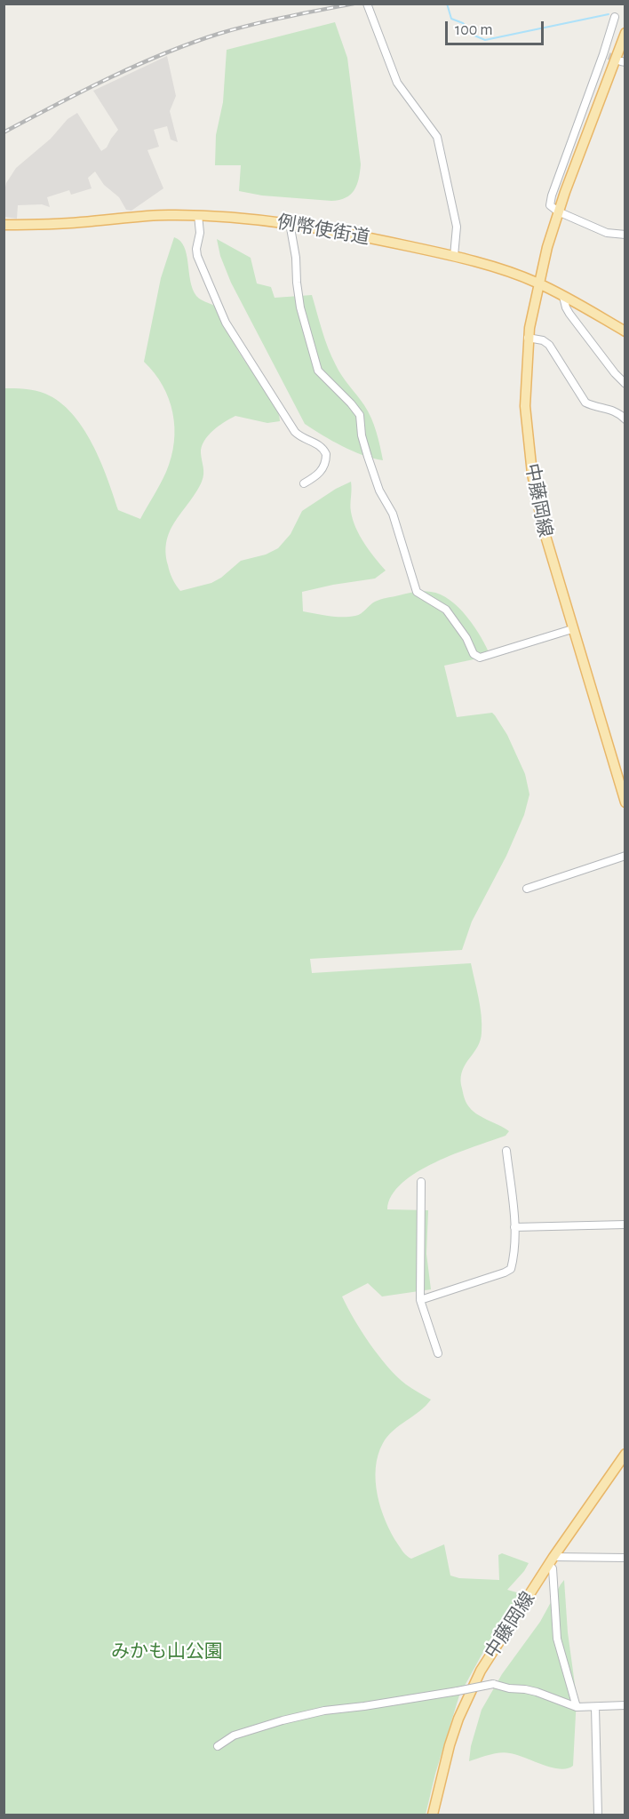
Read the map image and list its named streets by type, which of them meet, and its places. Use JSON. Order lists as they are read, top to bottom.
{
  "streets": {
    "main road": ["例幣使街道", "中藤岡線"]
  },
  "crossings": [
    ["例幣使街道", "中藤岡線"]
  ],
  "parks": ["みかも山公園"],
  "scale_bar": "100 m"
}
